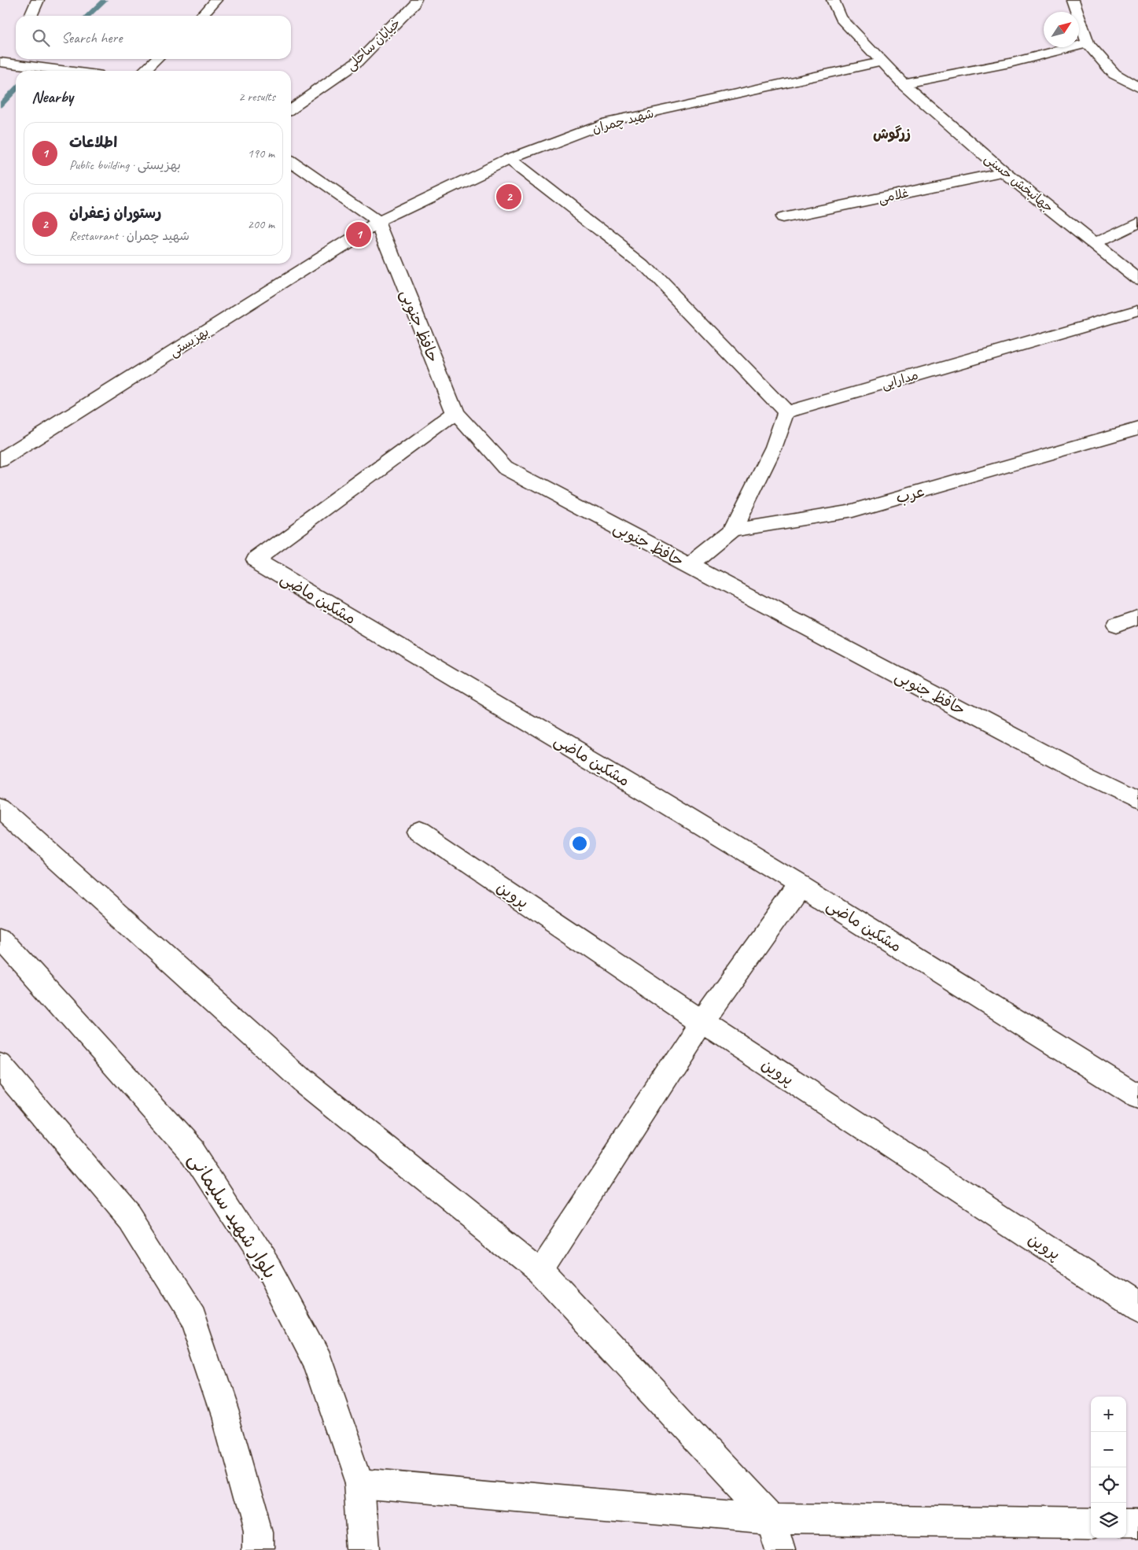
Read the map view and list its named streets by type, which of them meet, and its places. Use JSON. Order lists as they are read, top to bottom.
{
  "streets": {
    "street": [
      "خیابان ساحلی",
      "شهید چمران",
      "جهانبخش حسنی",
      "غلامی",
      "حافظ جنوبی",
      "بهزیستی",
      "مدارایی",
      "عرب",
      "مشکین ماضی",
      "پروین",
      "بلوار شهید سلیمانی"
    ]
  },
  "crossings": [
    ["شهید چمران", "حافظ جنوبی"],
    ["شهید چمران", "بهزیستی"],
    ["جهانبخش حسنی", "غلامی"],
    ["حافظ جنوبی", "بهزیستی"],
    ["حافظ جنوبی", "عرب"],
    ["حافظ جنوبی", "مشکین ماضی"]
  ],
  "districts": ["زرگوش"],
  "north": "top right",
  "page": {
    "search": "Search here",
    "heading": ["Nearby", "2 results"],
    "list": [
      {
        "mark": "1",
        "name": "اطلاعات",
        "note": "Public building · بهزیستی",
        "value": "190 m"
      },
      {
        "mark": "2",
        "name": "رستوران زعفران",
        "note": "Restaurant · شهید چمران",
        "value": "200 m"
      }
    ],
    "pins": ["2", "1"],
    "map_buttons": ["+", "−"]
  }
}
